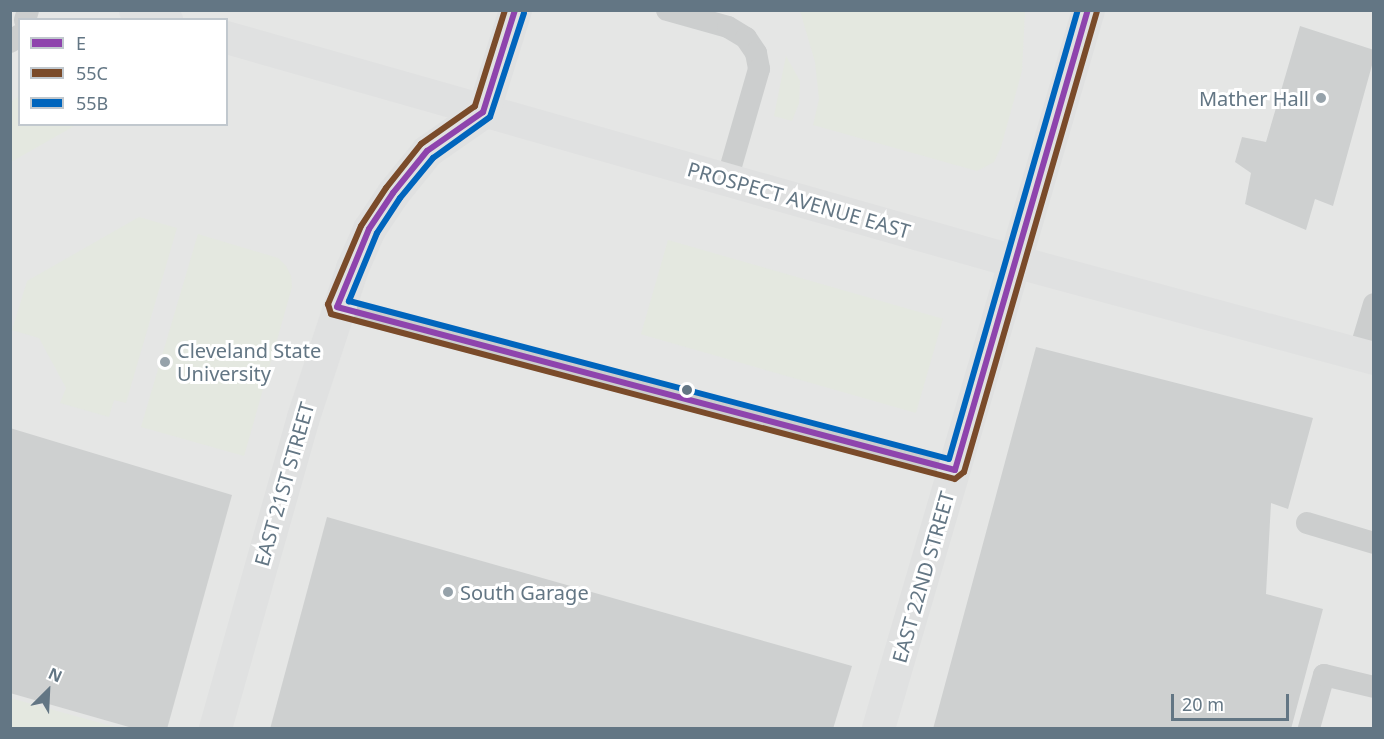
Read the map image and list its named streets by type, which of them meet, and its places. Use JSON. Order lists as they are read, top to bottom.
{
  "streets": {
    "street": ["PROSPECT AVENUE EAST", "EAST 21ST STREET", "EAST 22ND STREET"]
  },
  "crossings": [
    ["PROSPECT AVENUE EAST", "EAST 21ST STREET"],
    ["PROSPECT AVENUE EAST", "EAST 22ND STREET"]
  ],
  "places": ["Mather Hall", "Cleveland State University", "South Garage"],
  "lines": ["transit line E", "transit line 55C", "transit line 55B"],
  "legend": ["E", "55C", "55B"],
  "scale_bar": "20 m",
  "north": "top right"
}
